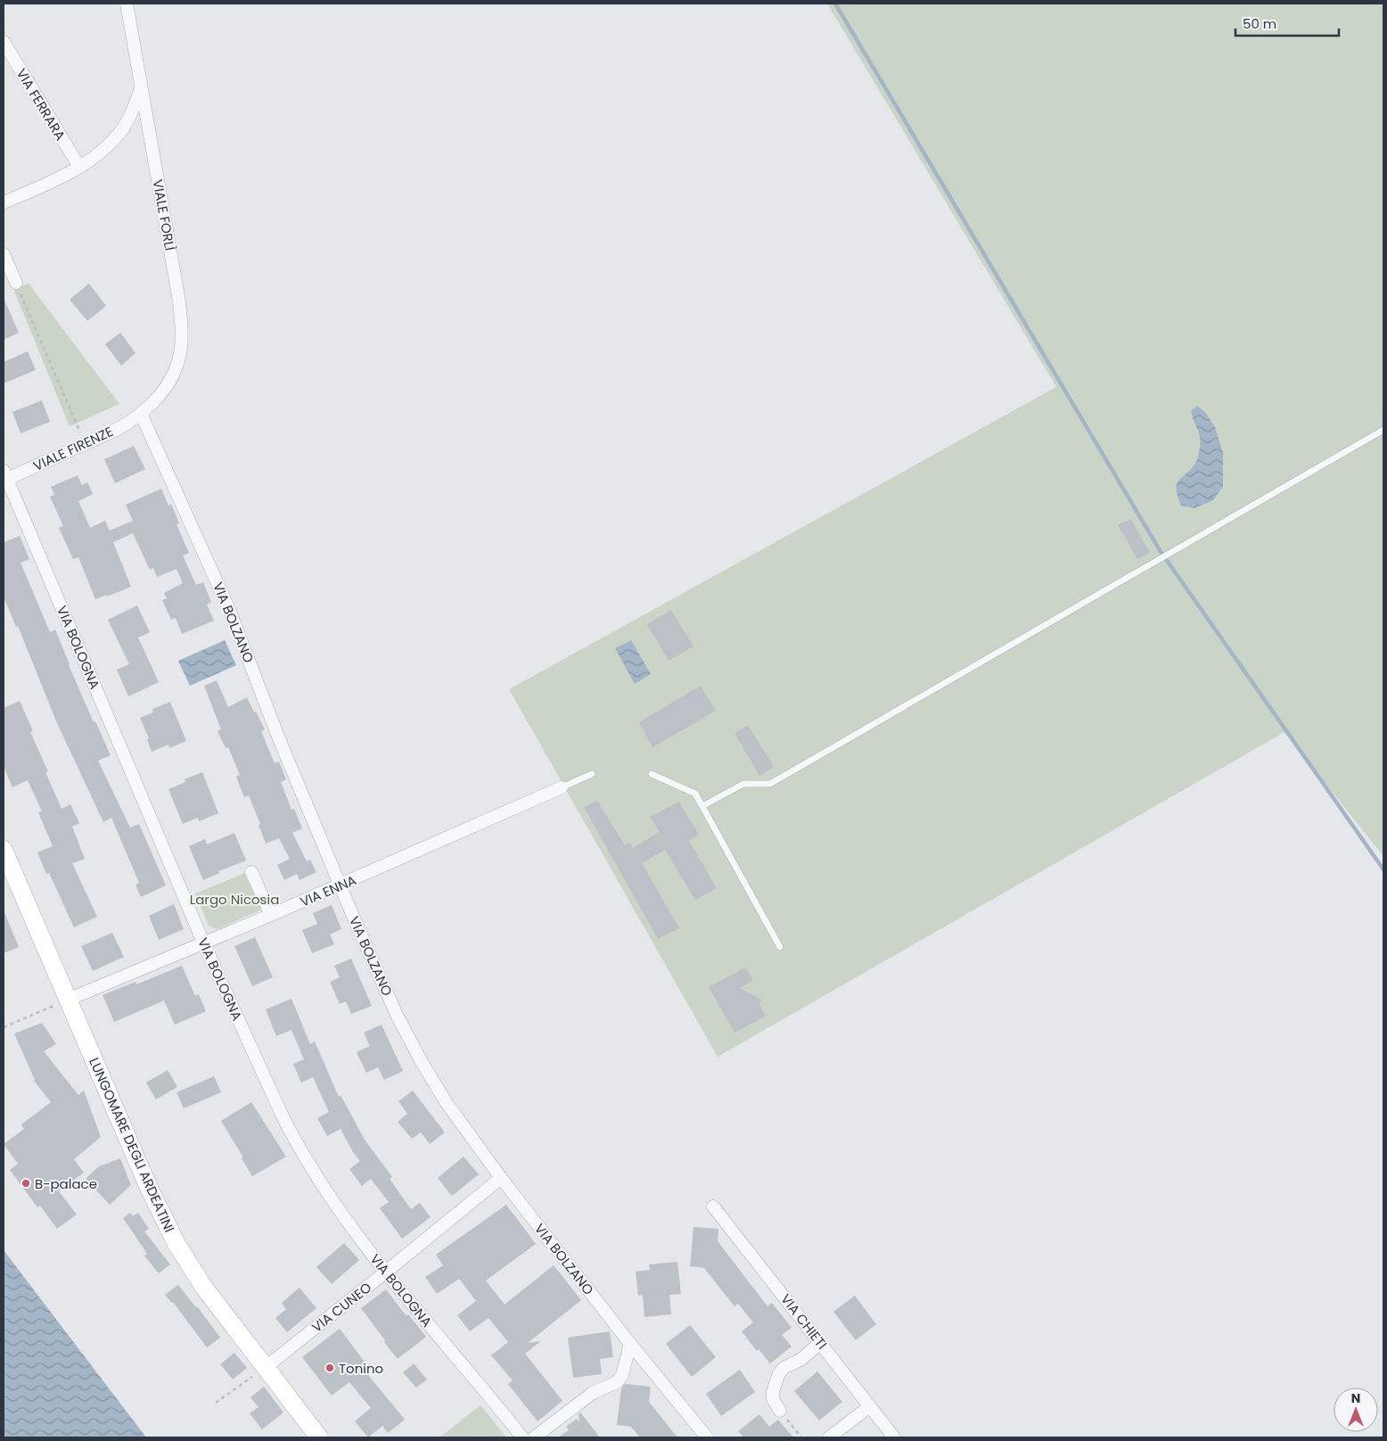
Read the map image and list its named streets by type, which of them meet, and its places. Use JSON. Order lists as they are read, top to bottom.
{
  "streets": {
    "main road": ["LUNGOMARE DEGLI ARDEATINI"],
    "street": [
      "VIA FERRARA",
      "VIALE FORLÌ",
      "VIALE FIRENZE",
      "VIA BOLZANO",
      "VIA BOLOGNA",
      "VIA ENNA",
      "VIA CUNEO",
      "VIA CHIETI"
    ]
  },
  "crossings": [
    ["VIALE FORLÌ", "VIALE FIRENZE"],
    ["VIALE FORLÌ", "VIA BOLZANO"],
    ["VIALE FIRENZE", "VIA BOLZANO"],
    ["VIALE FIRENZE", "VIA BOLOGNA"],
    ["VIA BOLZANO", "VIA ENNA"],
    ["VIA BOLZANO", "VIA CUNEO"],
    ["VIA BOLOGNA", "VIA ENNA"],
    ["VIA BOLOGNA", "VIA CUNEO"],
    ["VIA ENNA", "LUNGOMARE DEGLI ARDEATINI"],
    ["LUNGOMARE DEGLI ARDEATINI", "VIA CUNEO"]
  ],
  "parks": ["Largo Nicosia"],
  "places": ["B-palace", "Tonino"],
  "scale_bar": "50 m",
  "north": "top"
}
